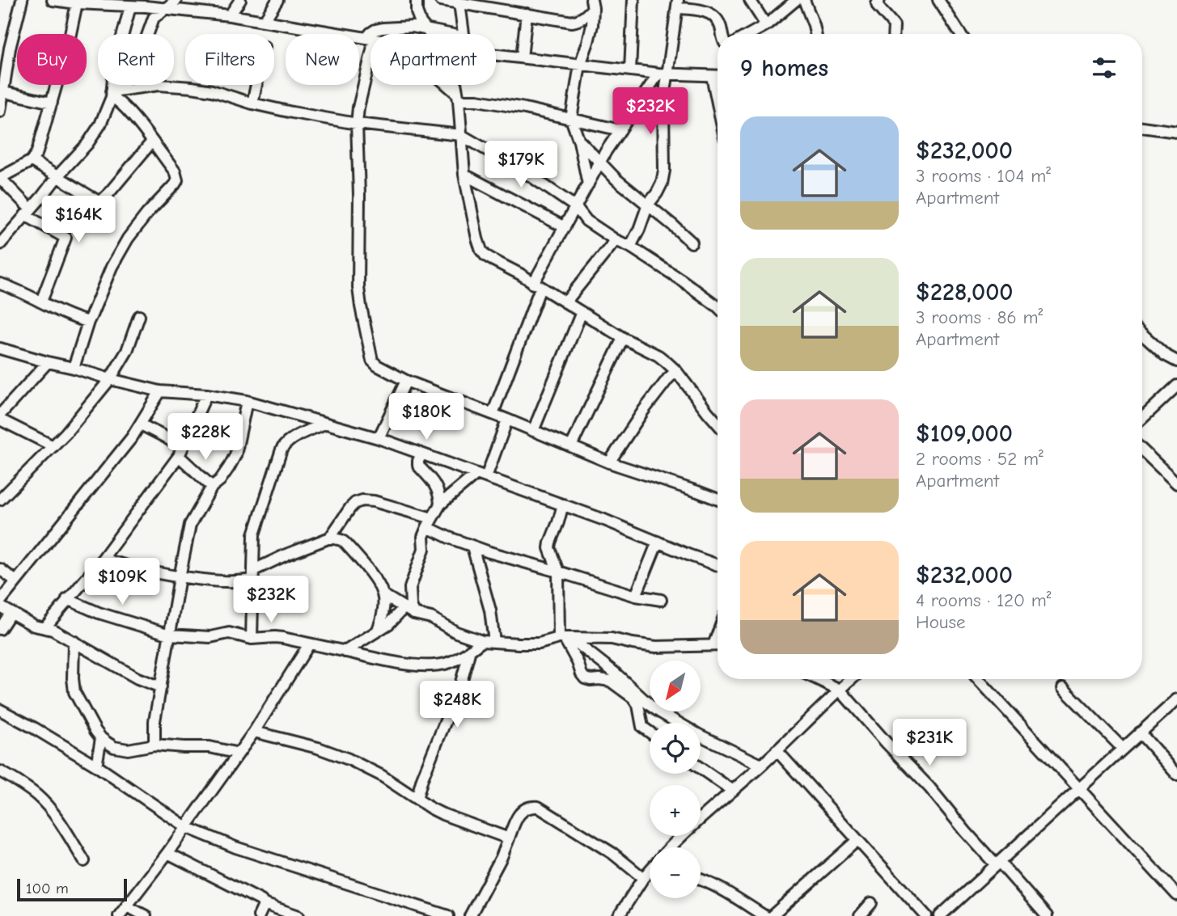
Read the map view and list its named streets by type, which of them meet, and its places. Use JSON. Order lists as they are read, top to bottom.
{
  "scale_bar": "100 m",
  "north": "bottom left",
  "page": {
    "chip": [
      "Buy",
      "Rent",
      "Filters",
      "New",
      "Apartment"
    ],
    "heading": "9 homes",
    "price": [
      "$232K",
      "$179K",
      "$164K",
      "$180K",
      "$228K",
      "$109K",
      "$232K",
      "$248K",
      "$231K"
    ],
    "list": [
      {
        "name": "$232,000",
        "note": "3 rooms · 104 m² · Apartment"
      },
      {
        "name": "$228,000",
        "note": "3 rooms · 86 m² · Apartment"
      },
      {
        "name": "$109,000",
        "note": "2 rooms · 52 m² · Apartment"
      },
      {
        "name": "$232,000",
        "note": "4 rooms · 120 m² · House"
      }
    ],
    "map_buttons": ["+", "−"],
    "scale": "100 m"
  }
}
